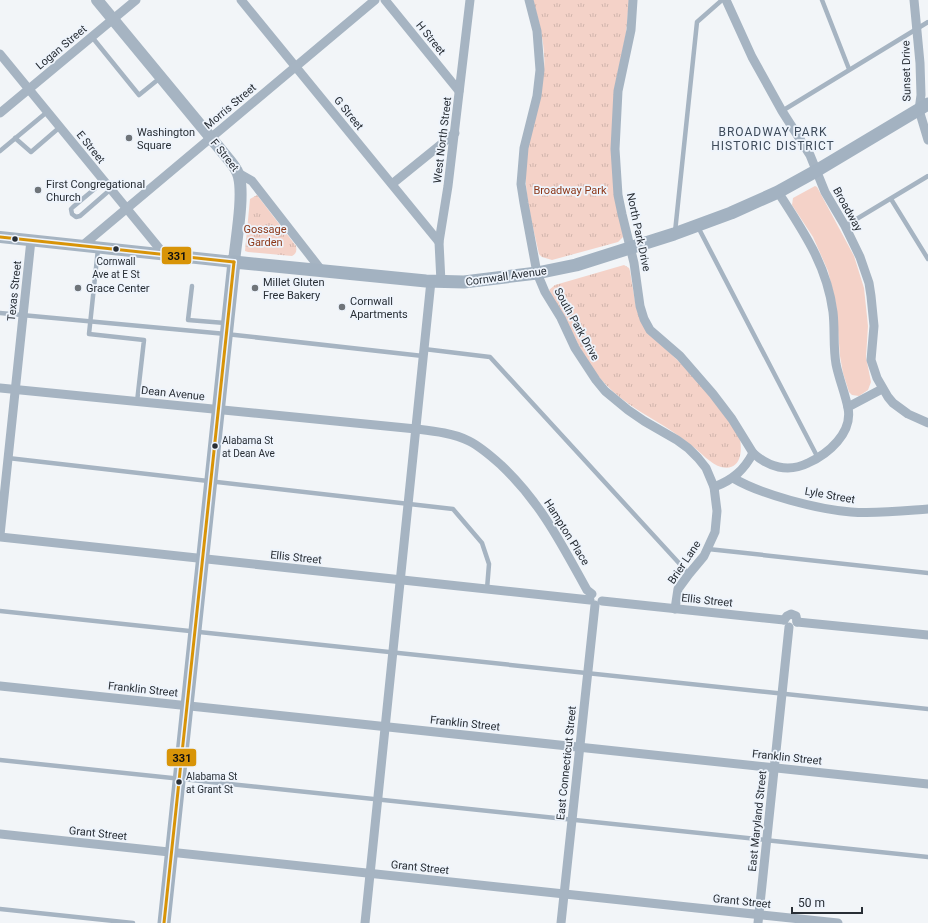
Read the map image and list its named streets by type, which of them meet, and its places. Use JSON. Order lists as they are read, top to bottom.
{
  "streets": {
    "main road": ["Cornwall Avenue"],
    "street": [
      "H Street",
      "Logan Street",
      "Sunset Drive",
      "Morris Street",
      "G Street",
      "West North Street",
      "E Street",
      "F Street",
      "Broadway",
      "North Park Drive",
      "Texas Street",
      "South Park Drive",
      "Dean Avenue",
      "Lyle Street",
      "Hampton Place",
      "Ellis Street",
      "Brier Lane",
      "Franklin Street",
      "East Connecticut Street",
      "East Maryland Street",
      "Grant Street"
    ]
  },
  "crossings": [
    ["H Street", "West North Street"],
    ["Logan Street", "E Street"],
    ["Logan Street", "F Street"],
    ["Sunset Drive", "Cornwall Avenue"],
    ["Morris Street", "G Street"],
    ["Morris Street", "E Street"],
    ["Morris Street", "F Street"],
    ["Morris Street", "Cornwall Avenue"],
    ["G Street", "West North Street"],
    ["West North Street", "Cornwall Avenue"],
    ["West North Street", "Dean Avenue"],
    ["West North Street", "Hampton Place"],
    ["West North Street", "Ellis Street"],
    ["West North Street", "Franklin Street"],
    ["West North Street", "Grant Street"],
    ["E Street", "Cornwall Avenue"],
    ["F Street", "Cornwall Avenue"],
    ["Broadway", "Cornwall Avenue"],
    ["North Park Drive", "Cornwall Avenue"],
    ["Cornwall Avenue", "Texas Street"],
    ["Cornwall Avenue", "South Park Drive"],
    ["Texas Street", "Dean Avenue"],
    ["Texas Street", "Ellis Street"],
    ["South Park Drive", "Brier Lane"],
    ["Dean Avenue", "Hampton Place"],
    ["Hampton Place", "Ellis Street"],
    ["Hampton Place", "East Connecticut Street"],
    ["Ellis Street", "Brier Lane"],
    ["Ellis Street", "East Connecticut Street"],
    ["Ellis Street", "East Maryland Street"],
    ["Franklin Street", "East Connecticut Street"],
    ["Franklin Street", "East Maryland Street"],
    ["East Connecticut Street", "Grant Street"],
    ["East Maryland Street", "Grant Street"]
  ],
  "districts": ["BROADWAY PARK HISTORIC DISTRICT"],
  "parks": ["Broadway Park", "Gossage Garden"],
  "places": [
    "Washington Square",
    "First Congregational Church",
    "Cornwall Ave at E St",
    "Grace Center",
    "Millet Gluten Free Bakery",
    "Cornwall Apartments",
    "Alabama St at Dean Ave",
    "Alabama St at Grant St"
  ],
  "lines": ["transit line 331"],
  "scale_bar": "50 m"
}
